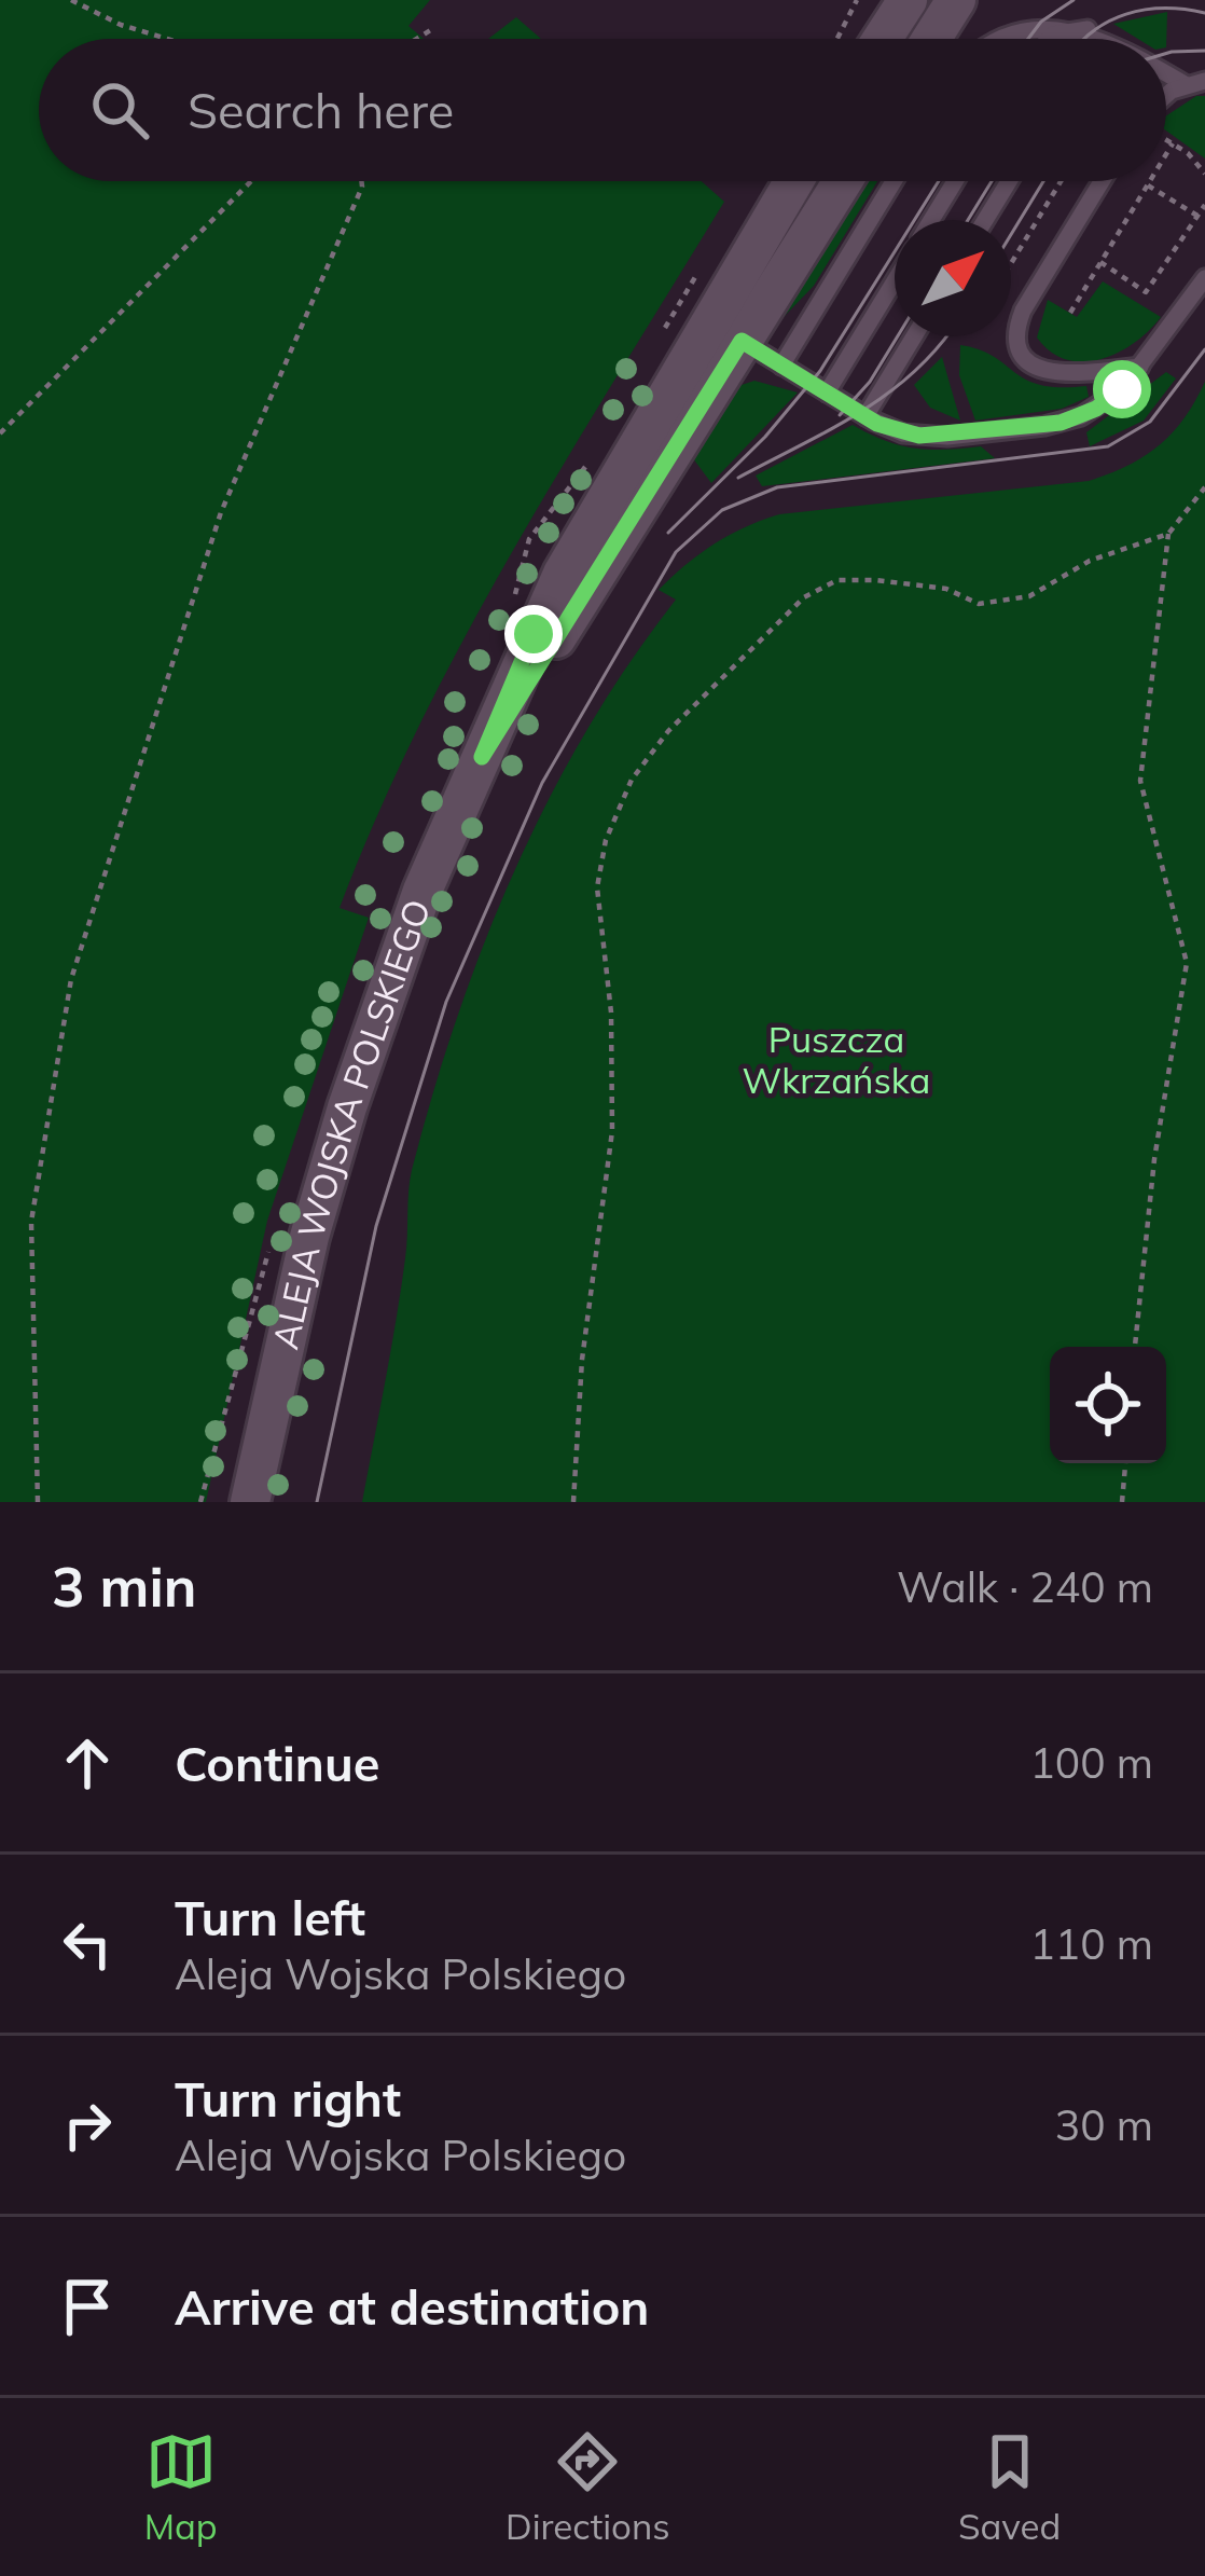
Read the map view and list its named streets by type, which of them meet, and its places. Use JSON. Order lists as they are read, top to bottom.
{
  "streets": {
    "main road": ["ALEJA WOJSKA POLSKIEGO"]
  },
  "parks": ["Puszcza Wkrzańska"],
  "north": "top right",
  "page": {
    "search": "Search here",
    "heading": ["3 min", "Walk · 240 m"],
    "list": [
      ["Continue", "100 m"],
      ["Turn left", "Aleja Wojska Polskiego", "110 m"],
      ["Turn right", "Aleja Wojska Polskiego", "30 m"],
      "Arrive at destination"
    ],
    "nav": ["Map", "Directions", "Saved"]
  }
}
